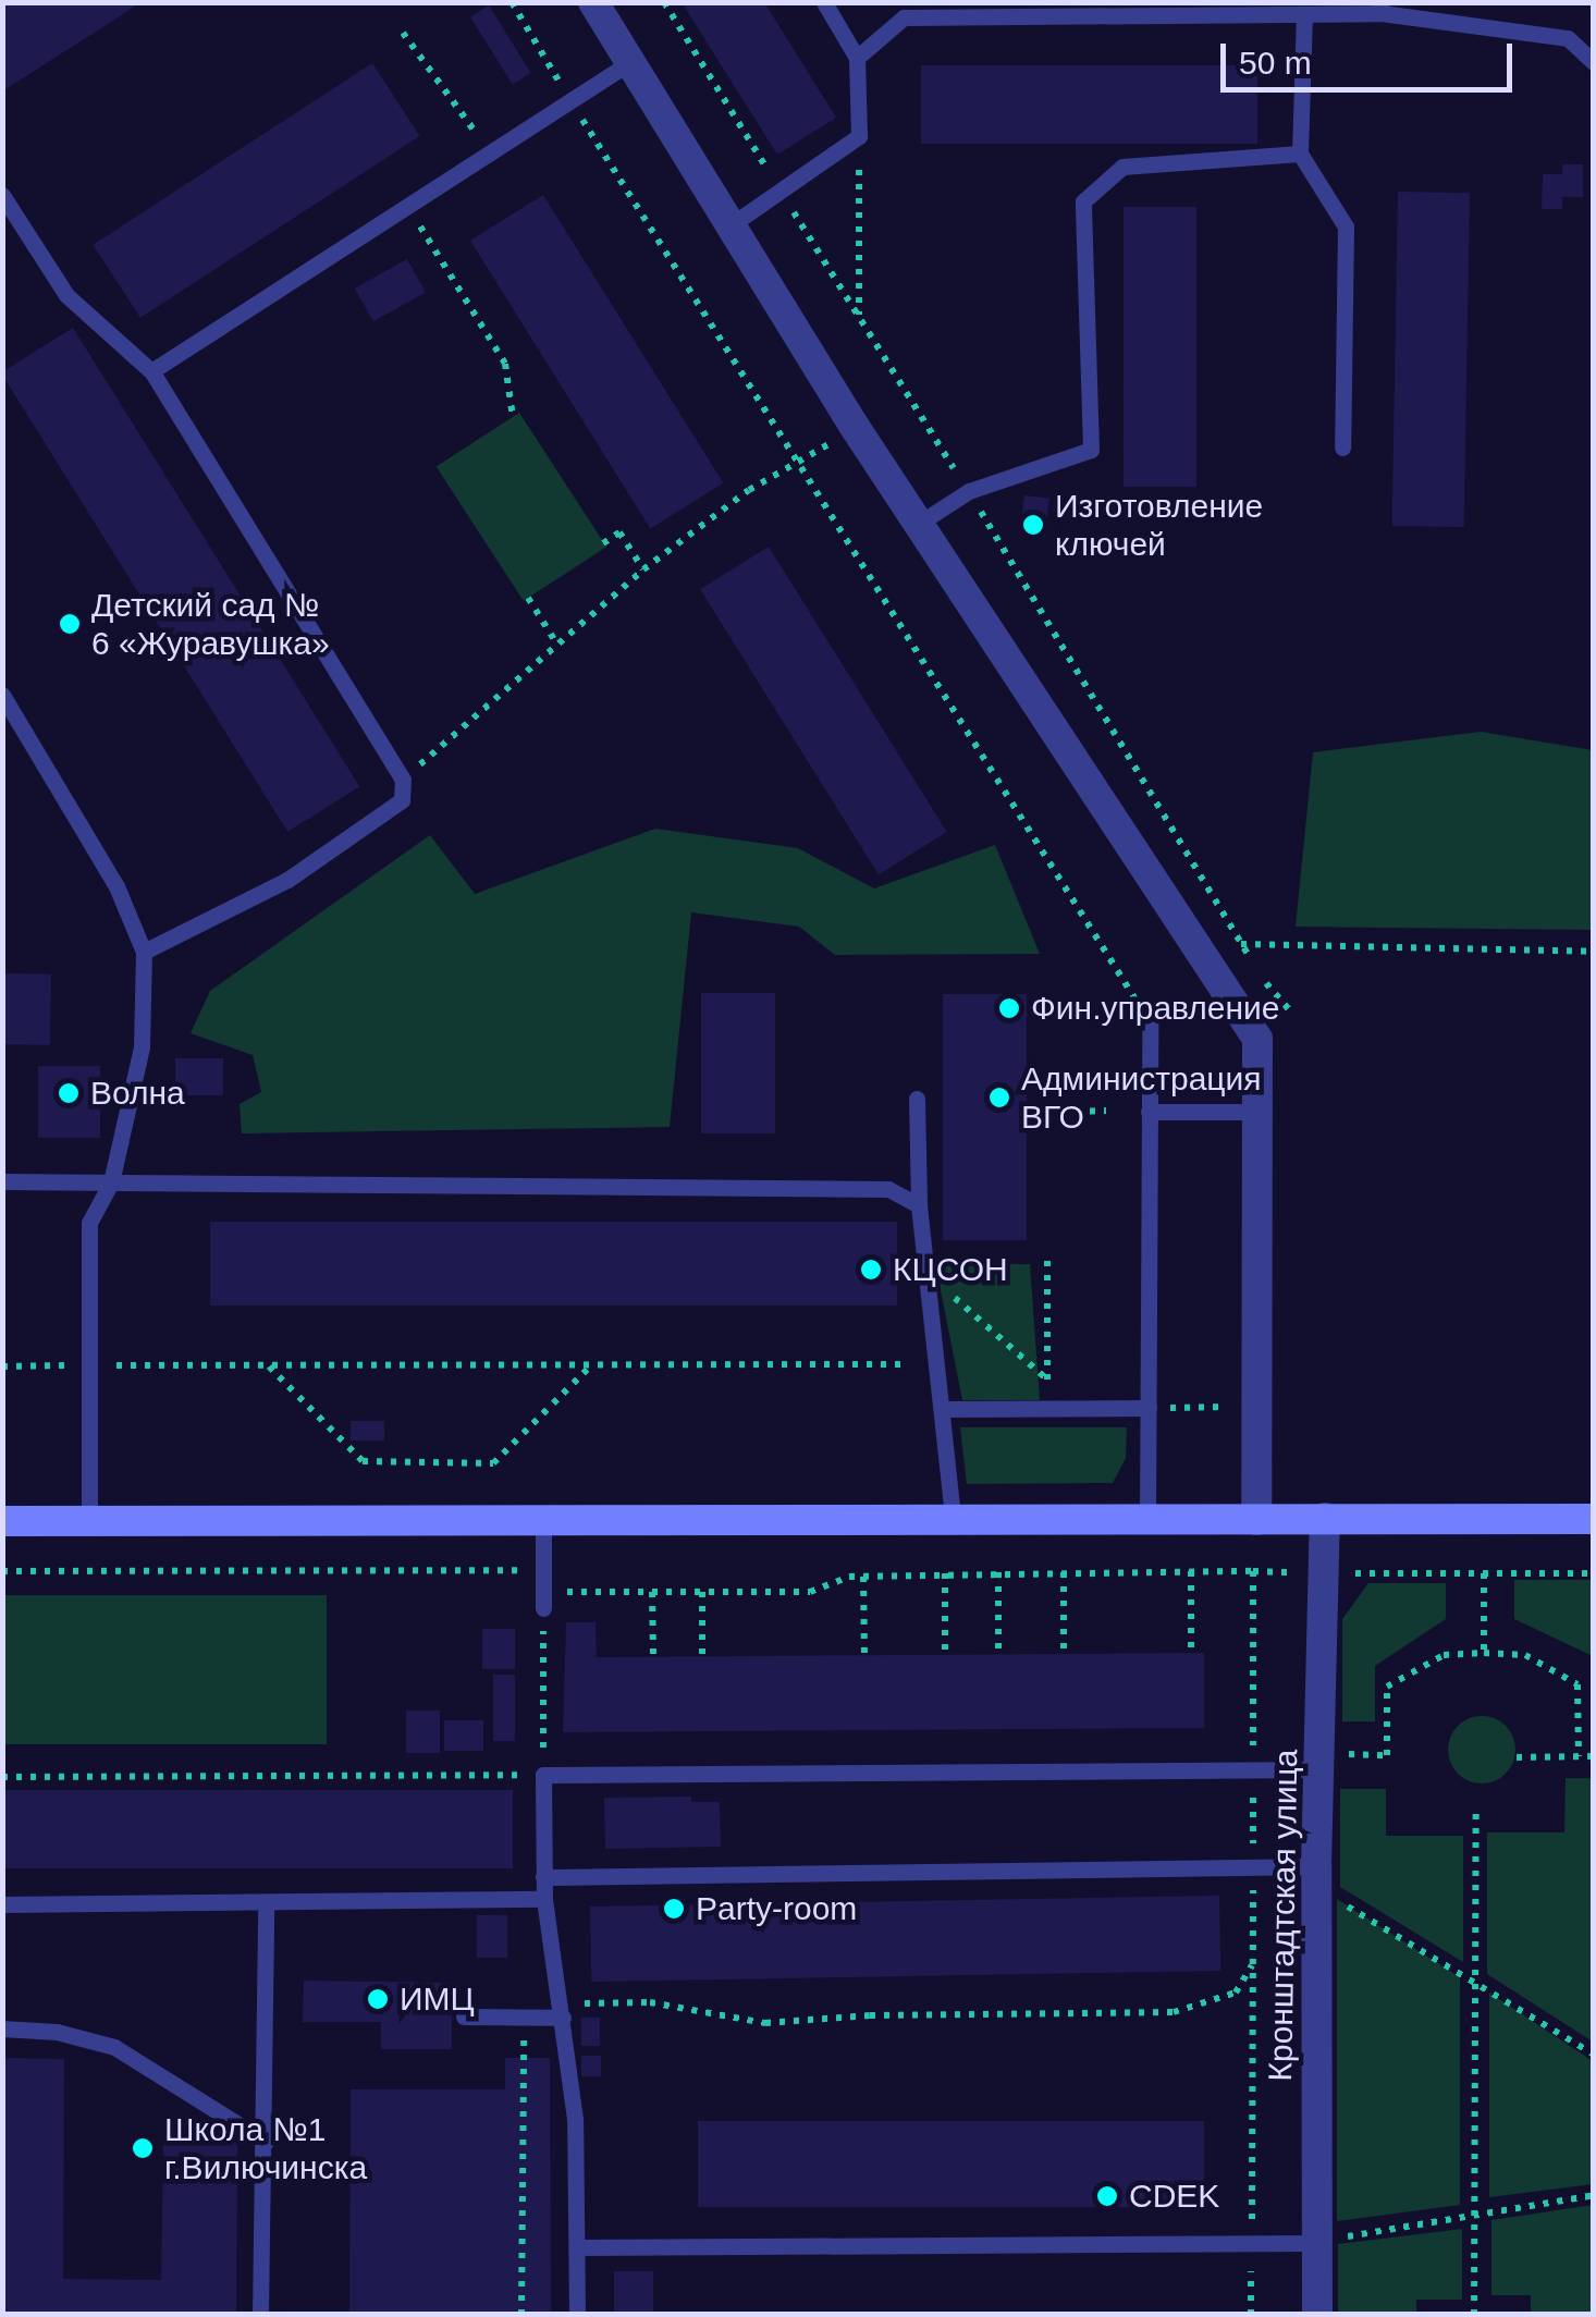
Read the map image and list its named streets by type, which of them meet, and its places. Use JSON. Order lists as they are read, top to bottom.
{
  "streets": {
    "street": ["Кронштадтская улица"]
  },
  "places": [
    "Изготовление ключей",
    "Детский сад № 6 «Журавушка»",
    "Фин.управление",
    "Волна",
    "Администрация ВГО",
    "КЦСОН",
    "Party-room",
    "ИМЦ",
    "Школа №1 г.Вилючинска",
    "CDEK"
  ],
  "scale_bar": "50 m"
}
